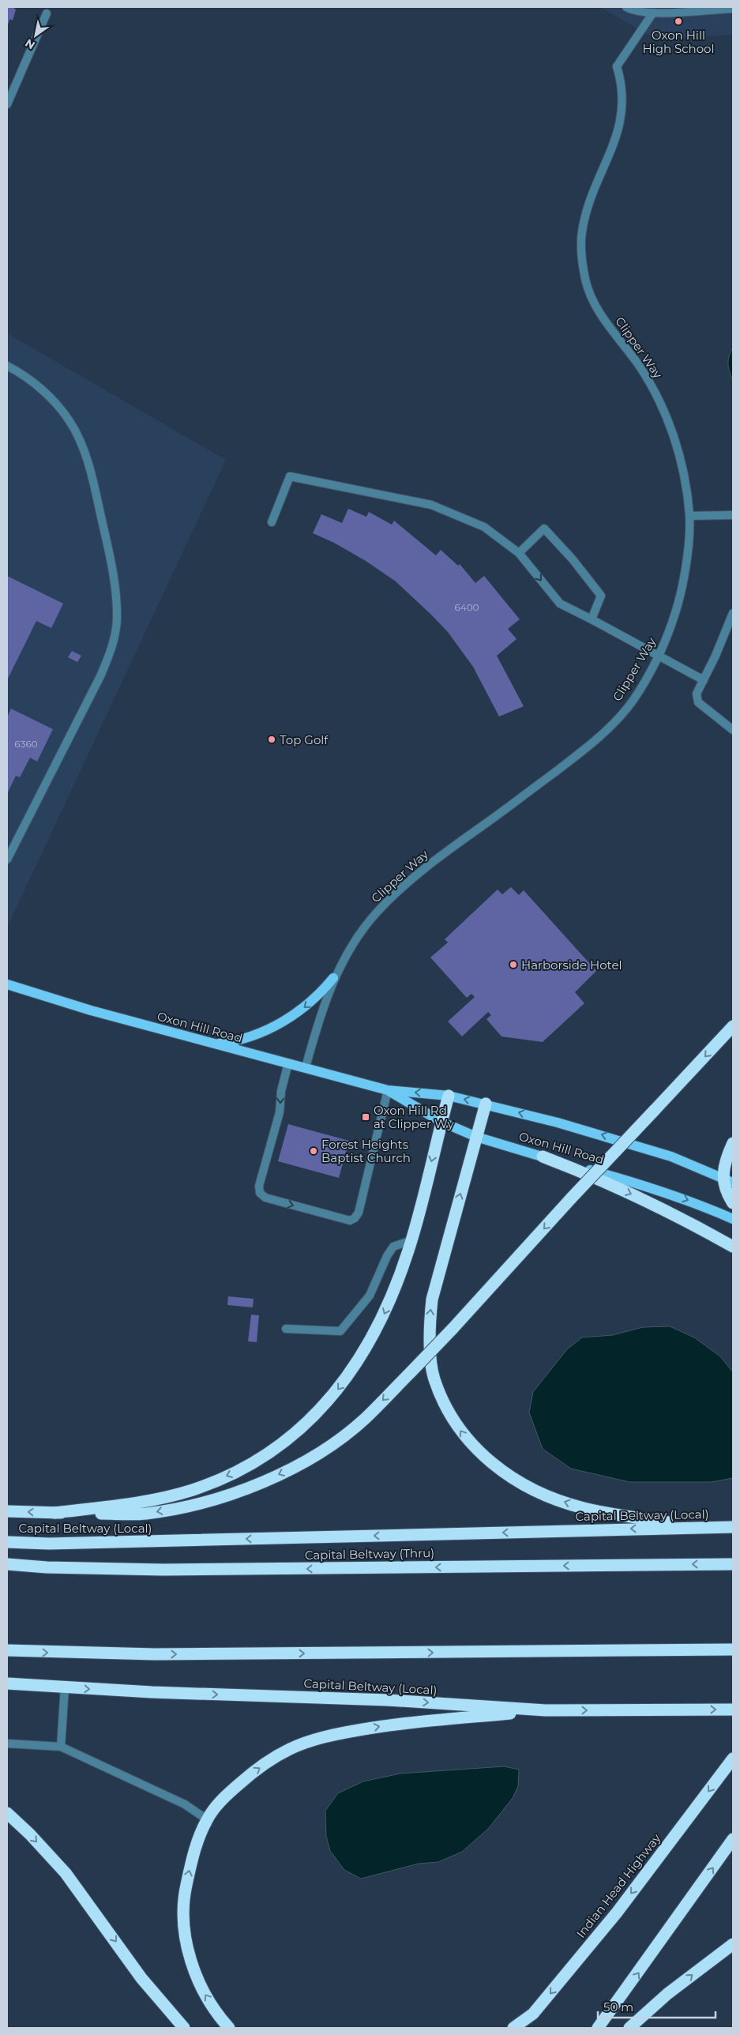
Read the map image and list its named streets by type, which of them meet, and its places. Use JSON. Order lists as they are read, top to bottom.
{
  "streets": {
    "highway": ["Capital Beltway (Local)", "Capital Beltway (Thru)", "Indian Head Highway"],
    "main road": ["Oxon Hill Road"],
    "street": ["Clipper Way"]
  },
  "crossings": [
    ["Clipper Way", "Oxon Hill Road"]
  ],
  "places": {
    "other": [
      "Oxon Hill High School",
      "Top Golf",
      "Harborside Hotel",
      "Forest Heights Baptist Church"
    ],
    "transit": ["Oxon Hill Rd at Clipper Wy"]
  },
  "house_numbers": ["6400", "6360"],
  "scale_bar": "50 m",
  "north": "bottom left"
}
